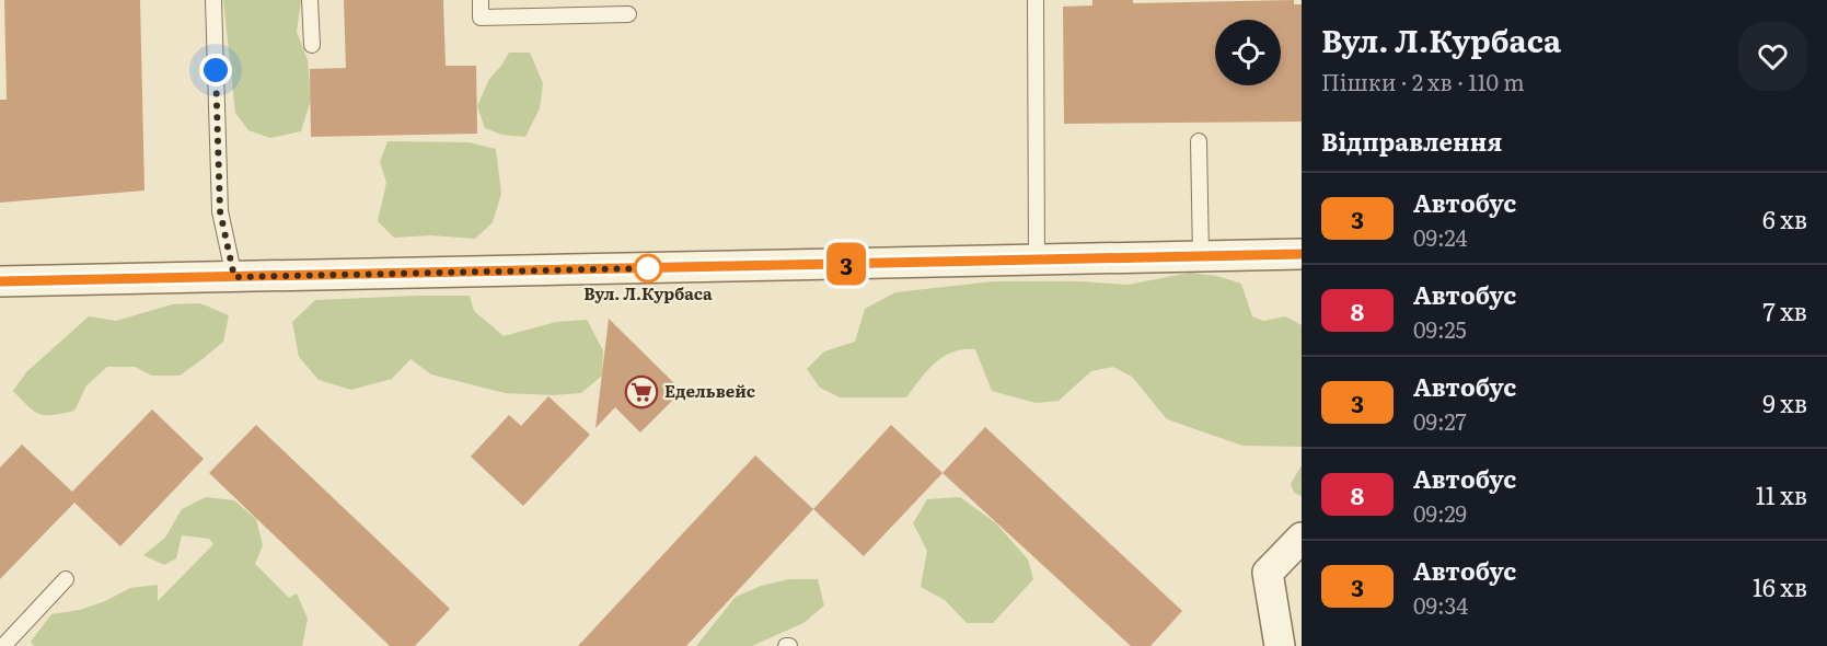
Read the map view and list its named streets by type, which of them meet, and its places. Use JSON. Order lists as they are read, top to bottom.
{
  "places": {
    "other": ["Вул. Л.Курбаса"],
    "supermarket": ["Едельвейс"]
  },
  "lines": ["bus line 3"],
  "page": {
    "on_map": "3",
    "heading": [
      ["Вул. Л.Курбаса", "Пішки · 2 хв · 110 m"],
      "Відправлення"
    ],
    "list": [
      {
        "mark": "3",
        "name": "Автобус",
        "note": "09:24",
        "value": "6 хв"
      },
      {
        "mark": "8",
        "name": "Автобус",
        "note": "09:25",
        "value": "7 хв"
      },
      {
        "mark": "3",
        "name": "Автобус",
        "note": "09:27",
        "value": "9 хв"
      },
      {
        "mark": "8",
        "name": "Автобус",
        "note": "09:29",
        "value": "11 хв"
      },
      {
        "mark": "3",
        "name": "Автобус",
        "note": "09:34",
        "value": "16 хв"
      }
    ]
  }
}
